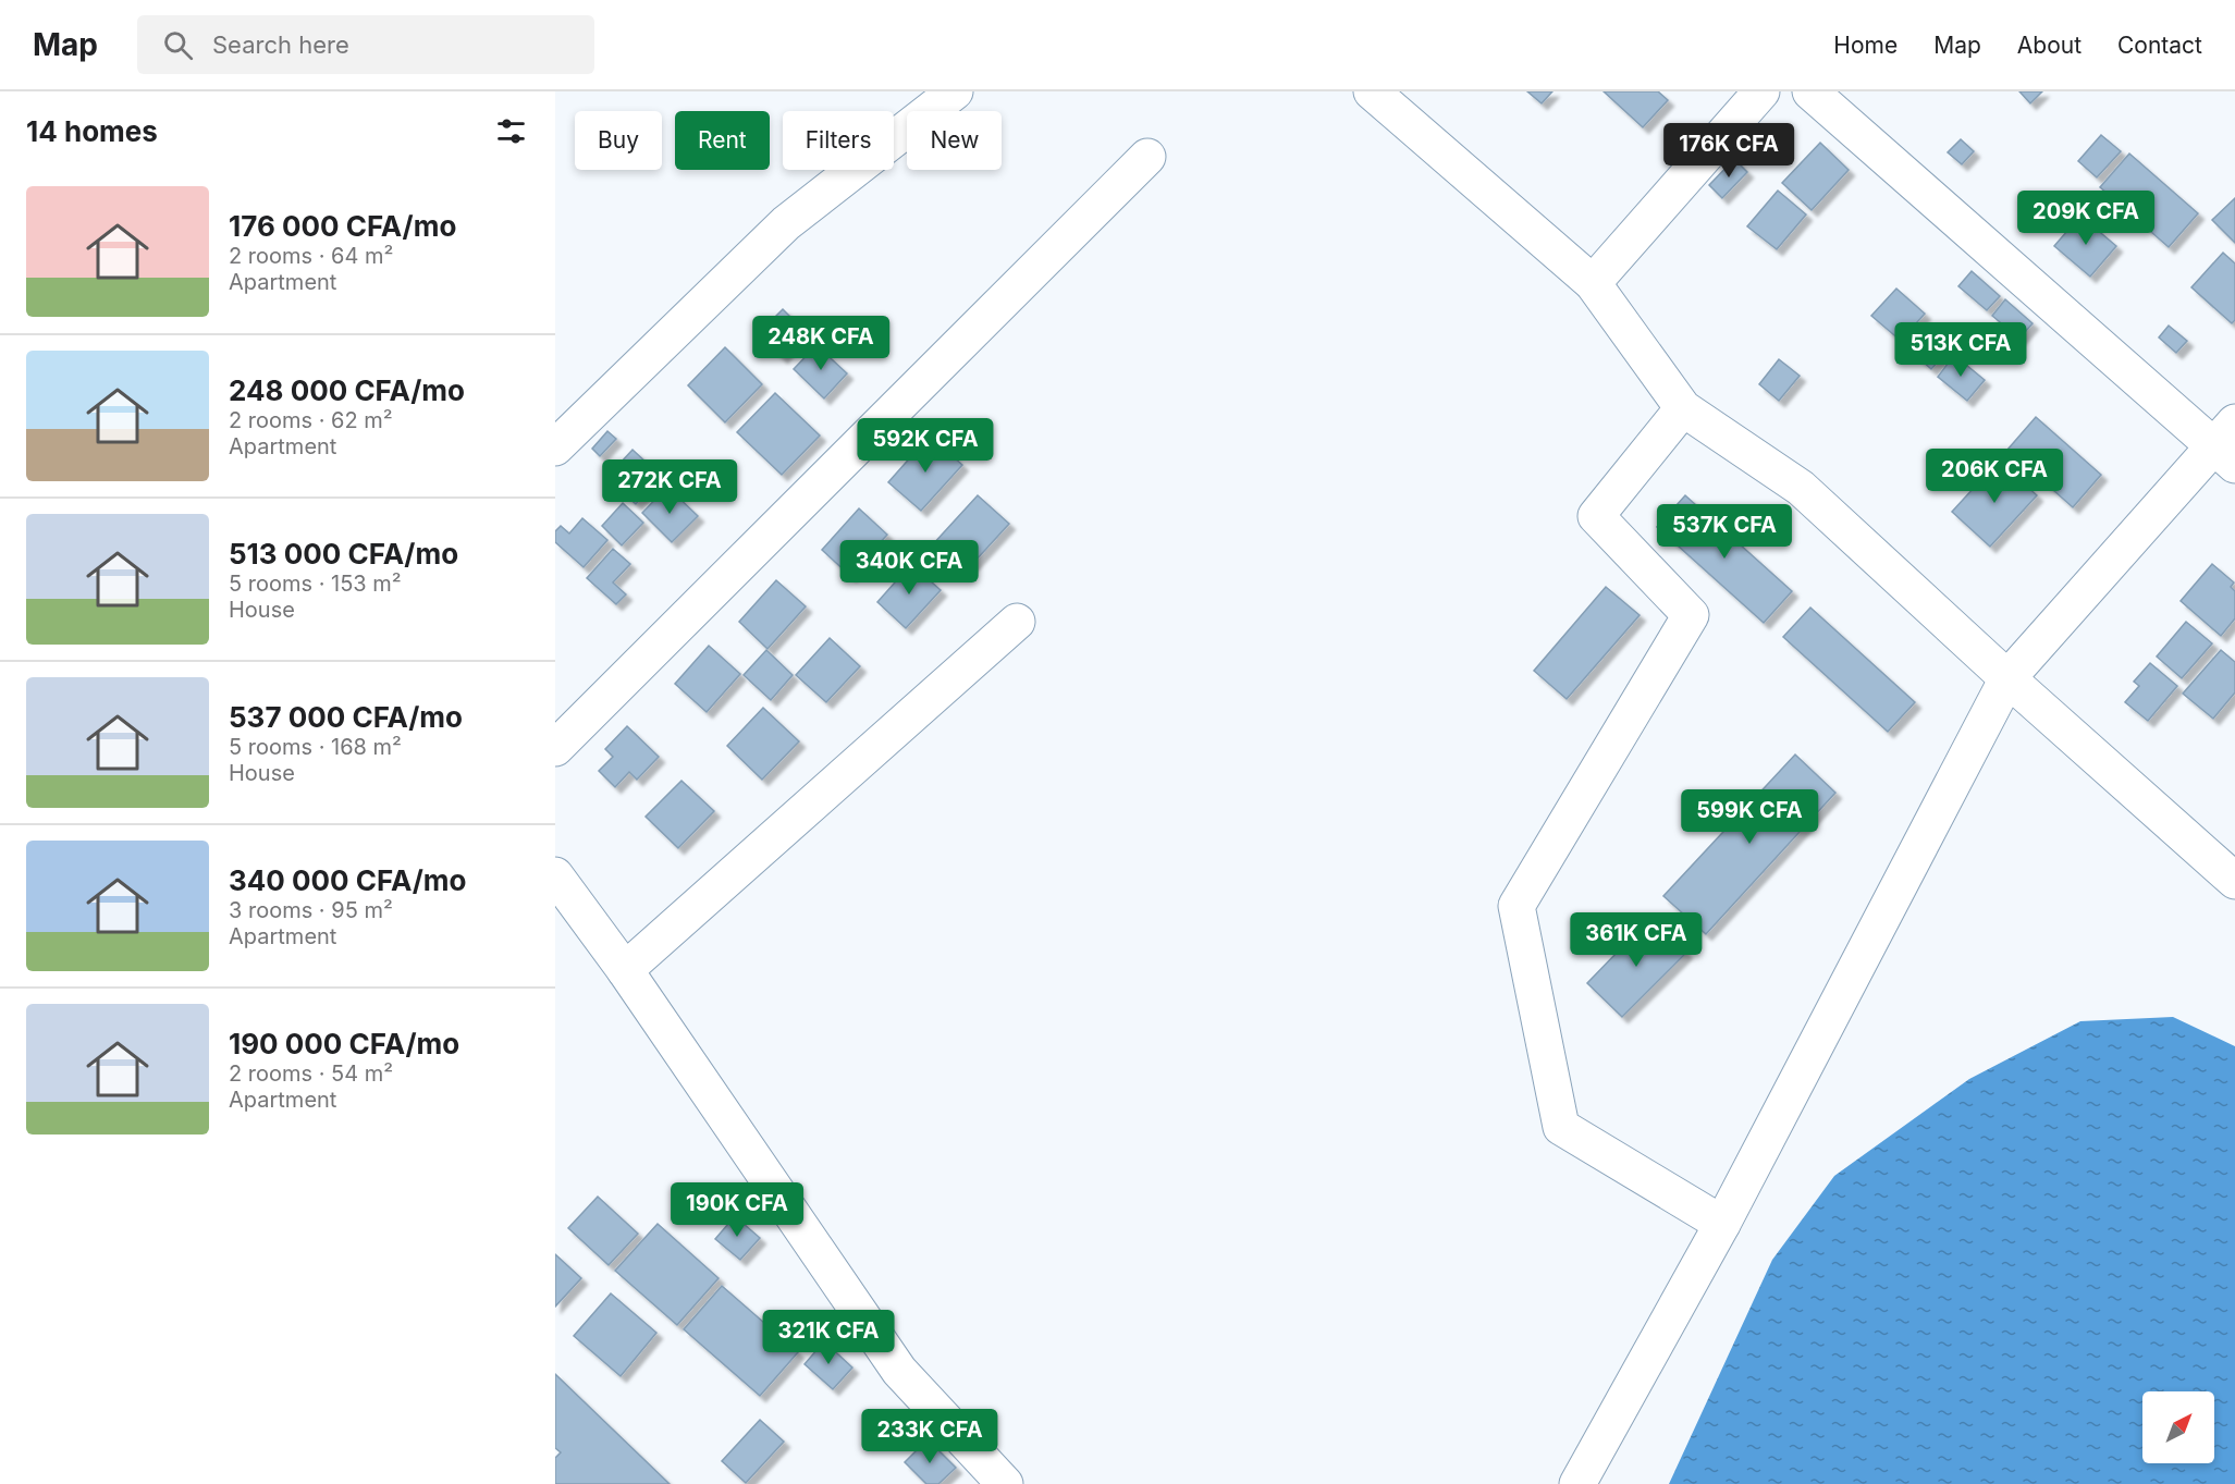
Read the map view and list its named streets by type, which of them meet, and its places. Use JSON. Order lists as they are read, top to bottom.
{
  "north": "top right",
  "page": {
    "header": "Map",
    "search": "Search here",
    "nav": [
      "Home",
      "Map",
      "About",
      "Contact"
    ],
    "heading": "14 homes",
    "chip": [
      "Buy",
      "Rent",
      "Filters",
      "New"
    ],
    "price": [
      "176K CFA",
      "209K CFA",
      "248K CFA",
      "513K CFA",
      "592K CFA",
      "206K CFA",
      "272K CFA",
      "537K CFA",
      "340K CFA",
      "599K CFA",
      "361K CFA",
      "190K CFA",
      "321K CFA",
      "233K CFA"
    ],
    "list": [
      {
        "name": "176 000 CFA/mo",
        "note": "2 rooms · 64 m² · Apartment"
      },
      {
        "name": "248 000 CFA/mo",
        "note": "2 rooms · 62 m² · Apartment"
      },
      {
        "name": "513 000 CFA/mo",
        "note": "5 rooms · 153 m² · House"
      },
      {
        "name": "537 000 CFA/mo",
        "note": "5 rooms · 168 m² · House"
      },
      {
        "name": "340 000 CFA/mo",
        "note": "3 rooms · 95 m² · Apartment"
      },
      {
        "name": "190 000 CFA/mo",
        "note": "2 rooms · 54 m² · Apartment"
      }
    ]
  }
}
